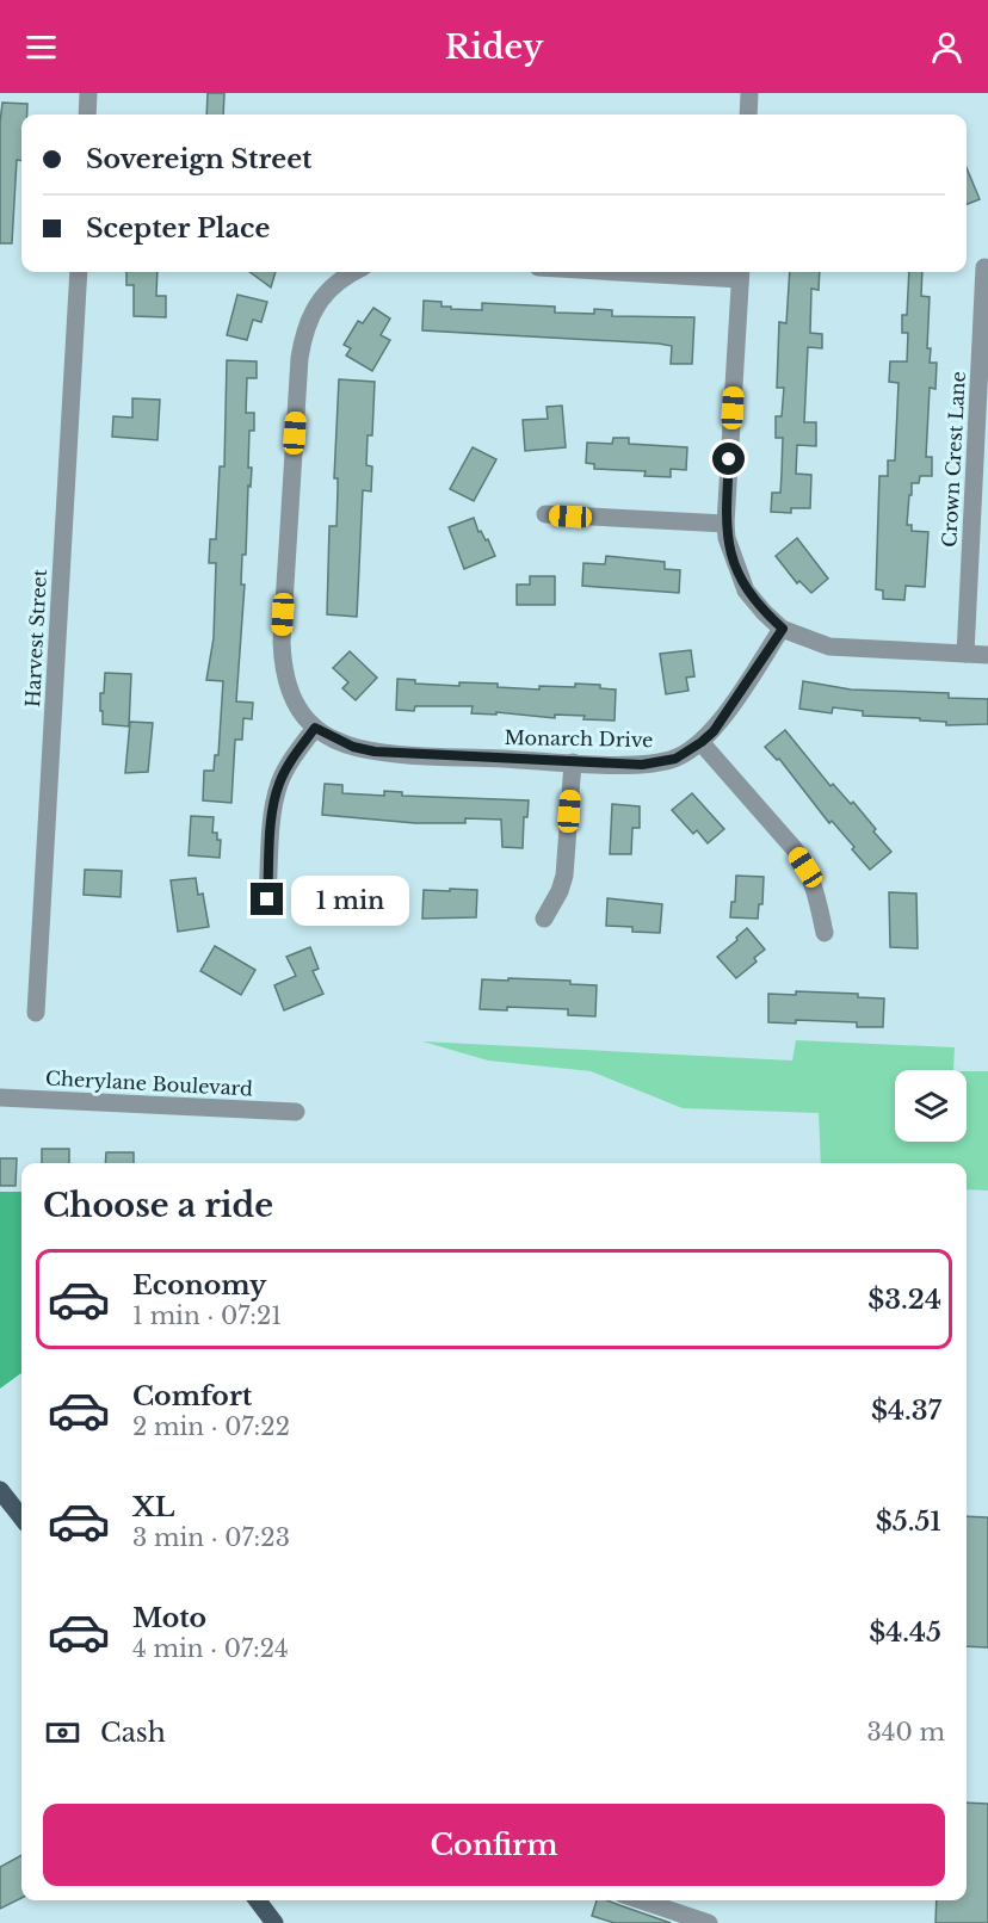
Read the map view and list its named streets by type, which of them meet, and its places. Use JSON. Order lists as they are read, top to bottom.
{
  "streets": {
    "street": [
      "Crown Crest Lane",
      "Harvest Street",
      "Monarch Drive",
      "Cherylane Boulevard"
    ]
  },
  "page": {
    "header": "Ridey",
    "banner": ["Sovereign Street", "Scepter Place"],
    "bubble": "1 min",
    "heading": "Choose a ride",
    "list": [
      {
        "name": "Economy",
        "note": "1 min · 07:21",
        "value": "$3.24"
      },
      {
        "name": "Comfort",
        "note": "2 min · 07:22",
        "value": "$4.37"
      },
      {
        "name": "XL",
        "note": "3 min · 07:23",
        "value": "$5.51"
      },
      {
        "name": "Moto",
        "note": "4 min · 07:24",
        "value": "$4.45"
      }
    ],
    "pay": ["Cash", "340 m"],
    "buttons": "Confirm"
  }
}
